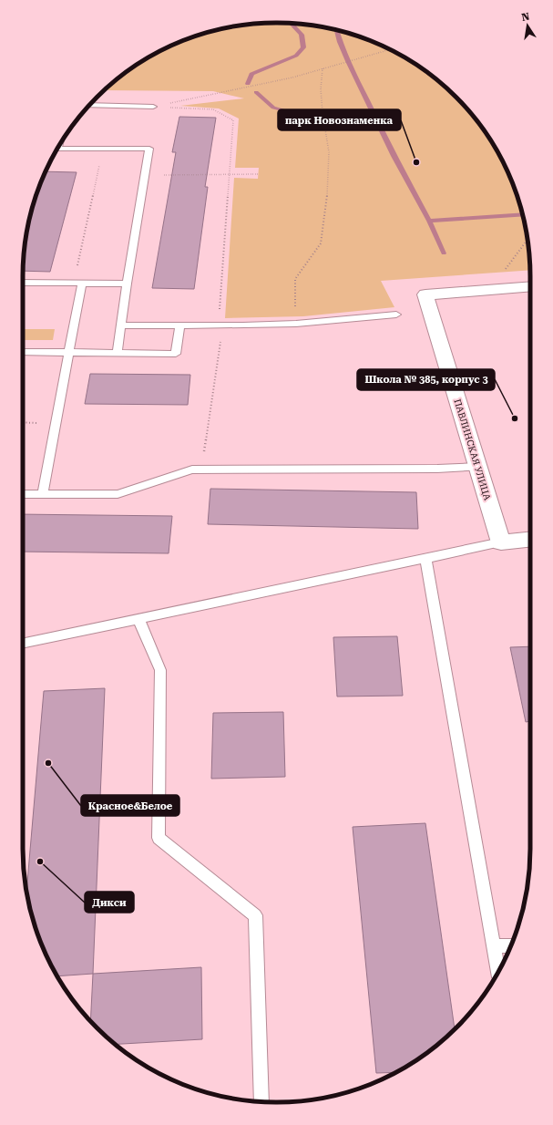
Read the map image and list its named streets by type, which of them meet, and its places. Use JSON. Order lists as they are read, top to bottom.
{
  "streets": {
    "street": ["ПАВЛИНСКАЯ УЛИЦА"]
  },
  "places": [
    "парк Новознаменка",
    "Школа № 385, корпус 3",
    "Красное&Белое",
    "Дикси"
  ],
  "north": "top"
}
